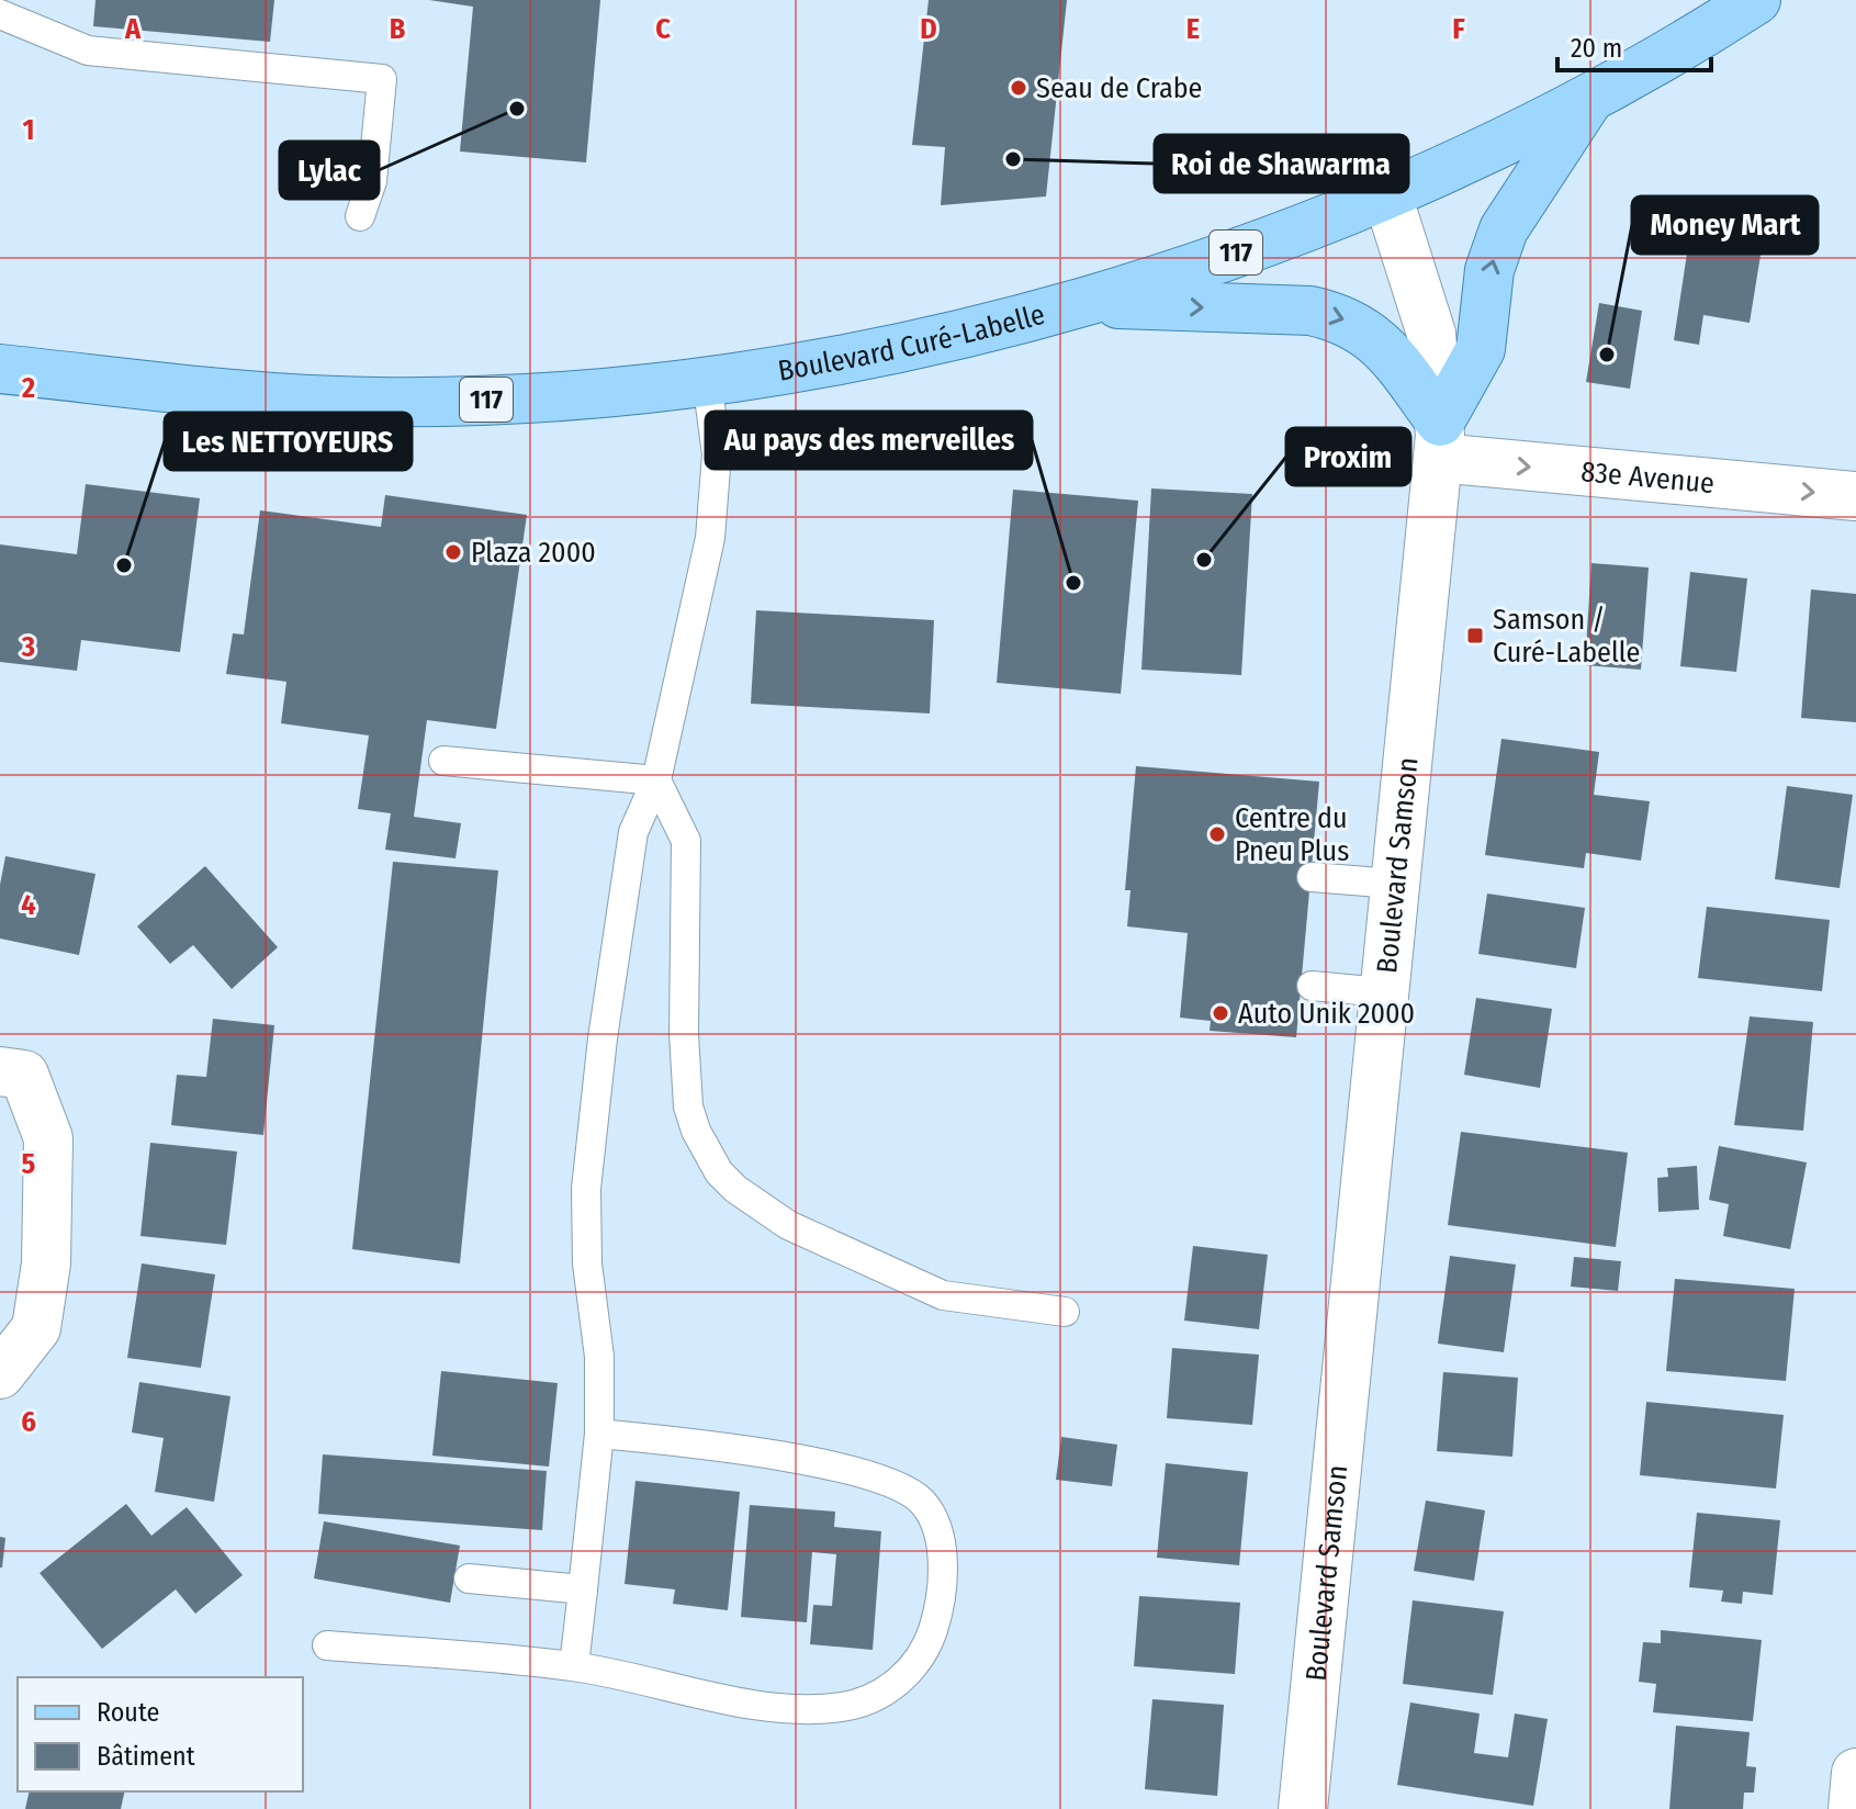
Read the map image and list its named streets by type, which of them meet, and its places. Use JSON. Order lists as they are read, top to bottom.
{
  "streets": {
    "main road": ["117", "Boulevard Curé-Labelle"],
    "street": ["83e Avenue", "Boulevard Samson"]
  },
  "crossings": [
    ["Boulevard Curé-Labelle", "Boulevard Samson"],
    ["83e Avenue", "Boulevard Samson"]
  ],
  "one_way": ["83e Avenue"],
  "places": {
    "other": [
      "Seau de Crabe",
      "Lylac",
      "Roi de Shawarma",
      "Money Mart",
      "Plaza 2000",
      "Proxim",
      "Les NETTOYEURS",
      "Au pays des merveilles",
      "Centre du Pneu Plus",
      "Auto Unik 2000"
    ],
    "transit": ["Samson / Curé-Labelle"]
  },
  "legend": ["Route", "Bâtiment"],
  "scale_bar": "20 m",
  "grid": {
    "columns": [
      "A",
      "B",
      "C",
      "D",
      "E",
      "F"
    ],
    "rows": [
      "1",
      "2",
      "3",
      "4",
      "5",
      "6"
    ]
  }
}
